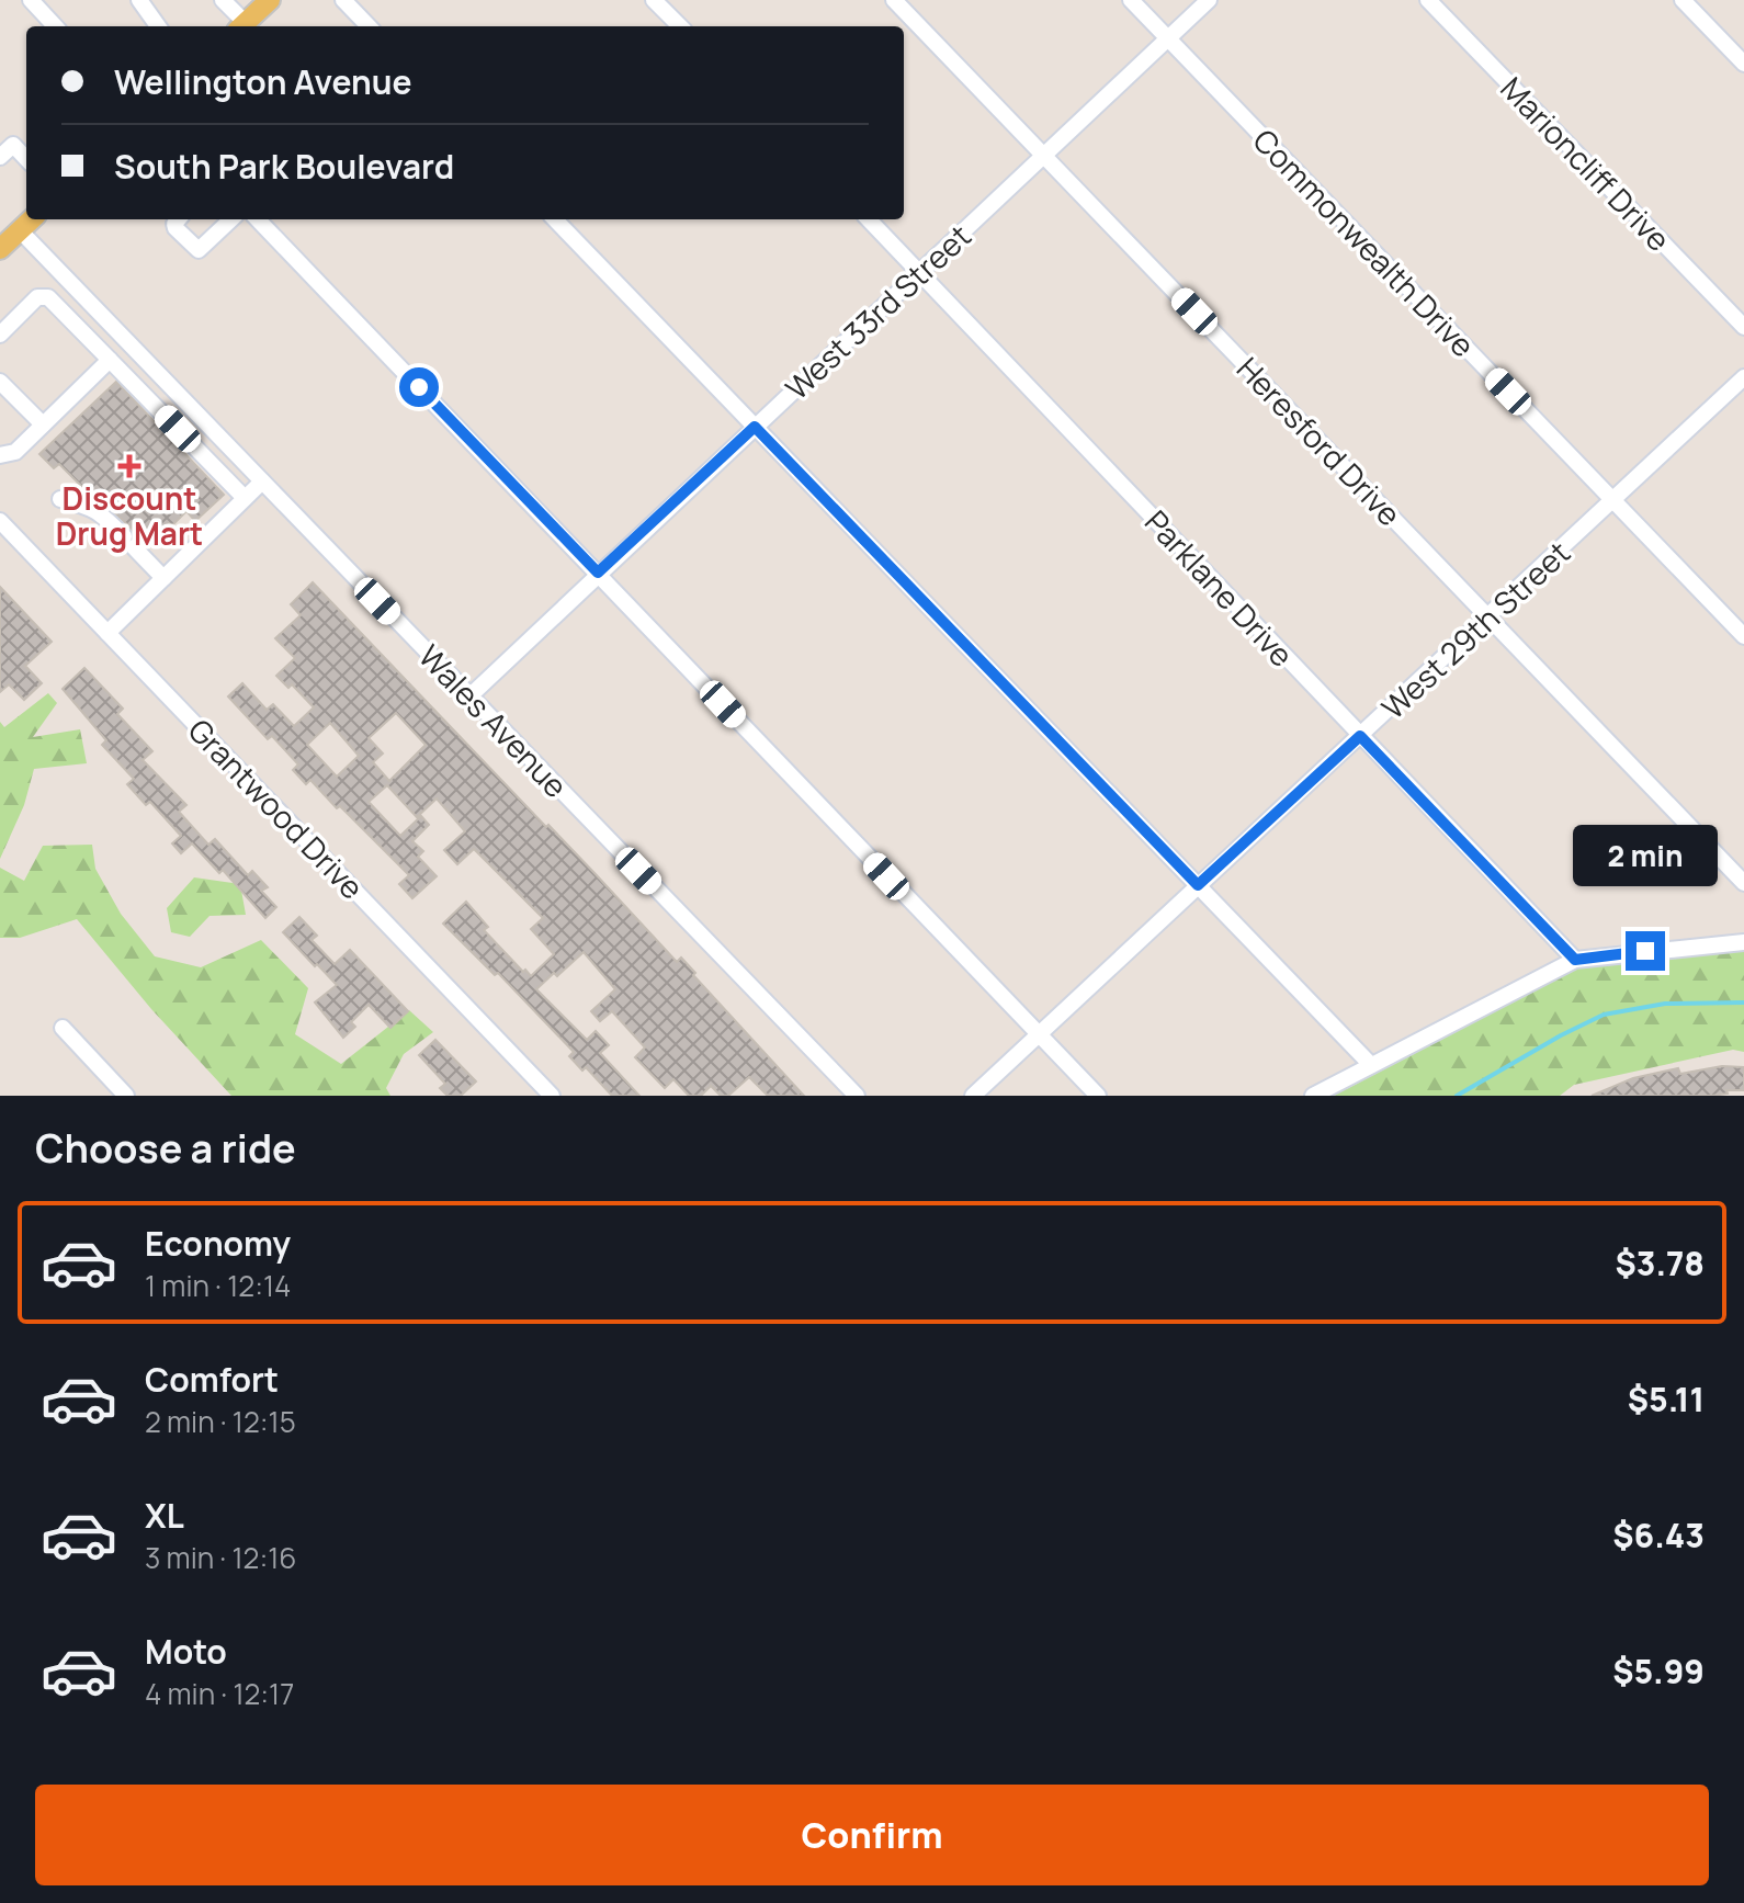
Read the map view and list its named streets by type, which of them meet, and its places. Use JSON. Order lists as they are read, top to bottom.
{
  "streets": {
    "street": [
      "Marioncliff Drive",
      "Commonwealth Drive",
      "West 33rd Street",
      "Heresford Drive",
      "Parklane Drive",
      "West 29th Street",
      "Wales Avenue",
      "Grantwood Drive"
    ]
  },
  "crossings": [
    ["Commonwealth Drive", "West 33rd Street"],
    ["Commonwealth Drive", "West 29th Street"],
    ["West 33rd Street", "Heresford Drive"],
    ["West 33rd Street", "Parklane Drive"],
    ["West 33rd Street", "Wales Avenue"],
    ["Heresford Drive", "West 29th Street"],
    ["Parklane Drive", "West 29th Street"]
  ],
  "places": {
    "health": ["Discount Drug Mart"]
  },
  "page": {
    "banner": ["Wellington Avenue", "South Park Boulevard"],
    "bubble": "2 min",
    "heading": "Choose a ride",
    "list": [
      {
        "name": "Economy",
        "note": "1 min · 12:14",
        "value": "$3.78"
      },
      {
        "name": "Comfort",
        "note": "2 min · 12:15",
        "value": "$5.11"
      },
      {
        "name": "XL",
        "note": "3 min · 12:16",
        "value": "$6.43"
      },
      {
        "name": "Moto",
        "note": "4 min · 12:17",
        "value": "$5.99"
      }
    ],
    "buttons": "Confirm"
  }
}
